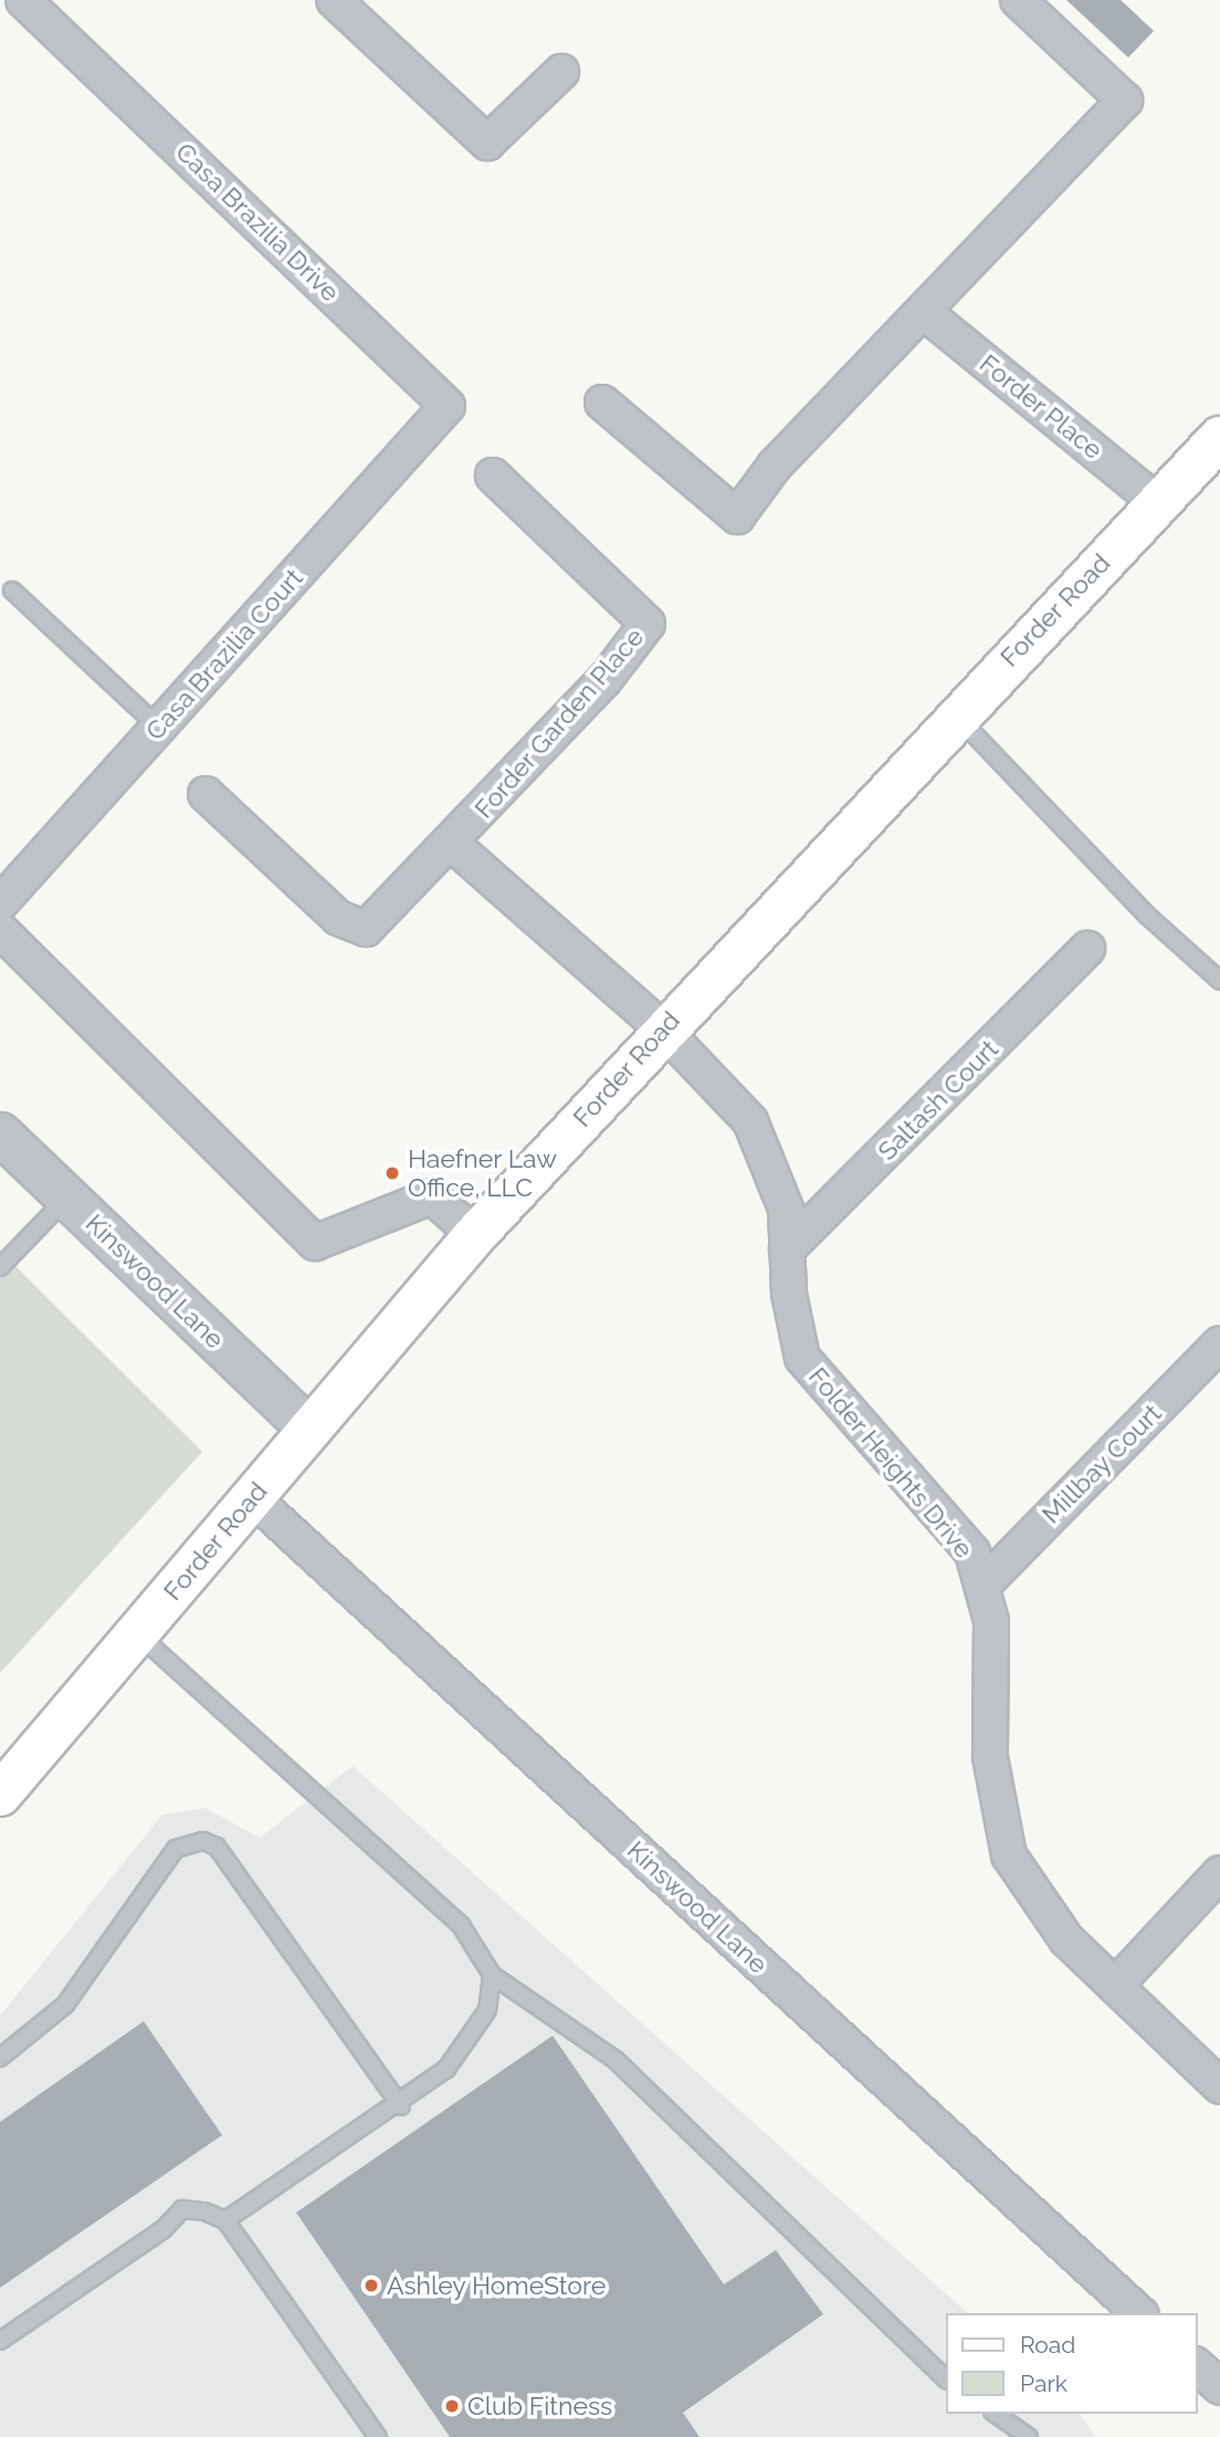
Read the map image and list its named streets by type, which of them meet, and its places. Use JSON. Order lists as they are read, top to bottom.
{
  "streets": {
    "main road": ["Forder Road"],
    "street": [
      "Casa Brazilia Drive",
      "Forder Place",
      "Casa Brazilia Court",
      "Forder Garden Place",
      "Saltash Court",
      "Kinswood Lane",
      "Folder Heights Drive",
      "Millbay Court"
    ]
  },
  "crossings": [
    ["Casa Brazilia Drive", "Casa Brazilia Court"],
    ["Forder Place", "Forder Road"],
    ["Forder Road", "Kinswood Lane"],
    ["Forder Road", "Folder Heights Drive"],
    ["Saltash Court", "Folder Heights Drive"],
    ["Folder Heights Drive", "Millbay Court"]
  ],
  "places": ["Haefner Law Office, LLC", "Ashley HomeStore", "Club Fitness"],
  "legend": ["Road", "Park"]
}
